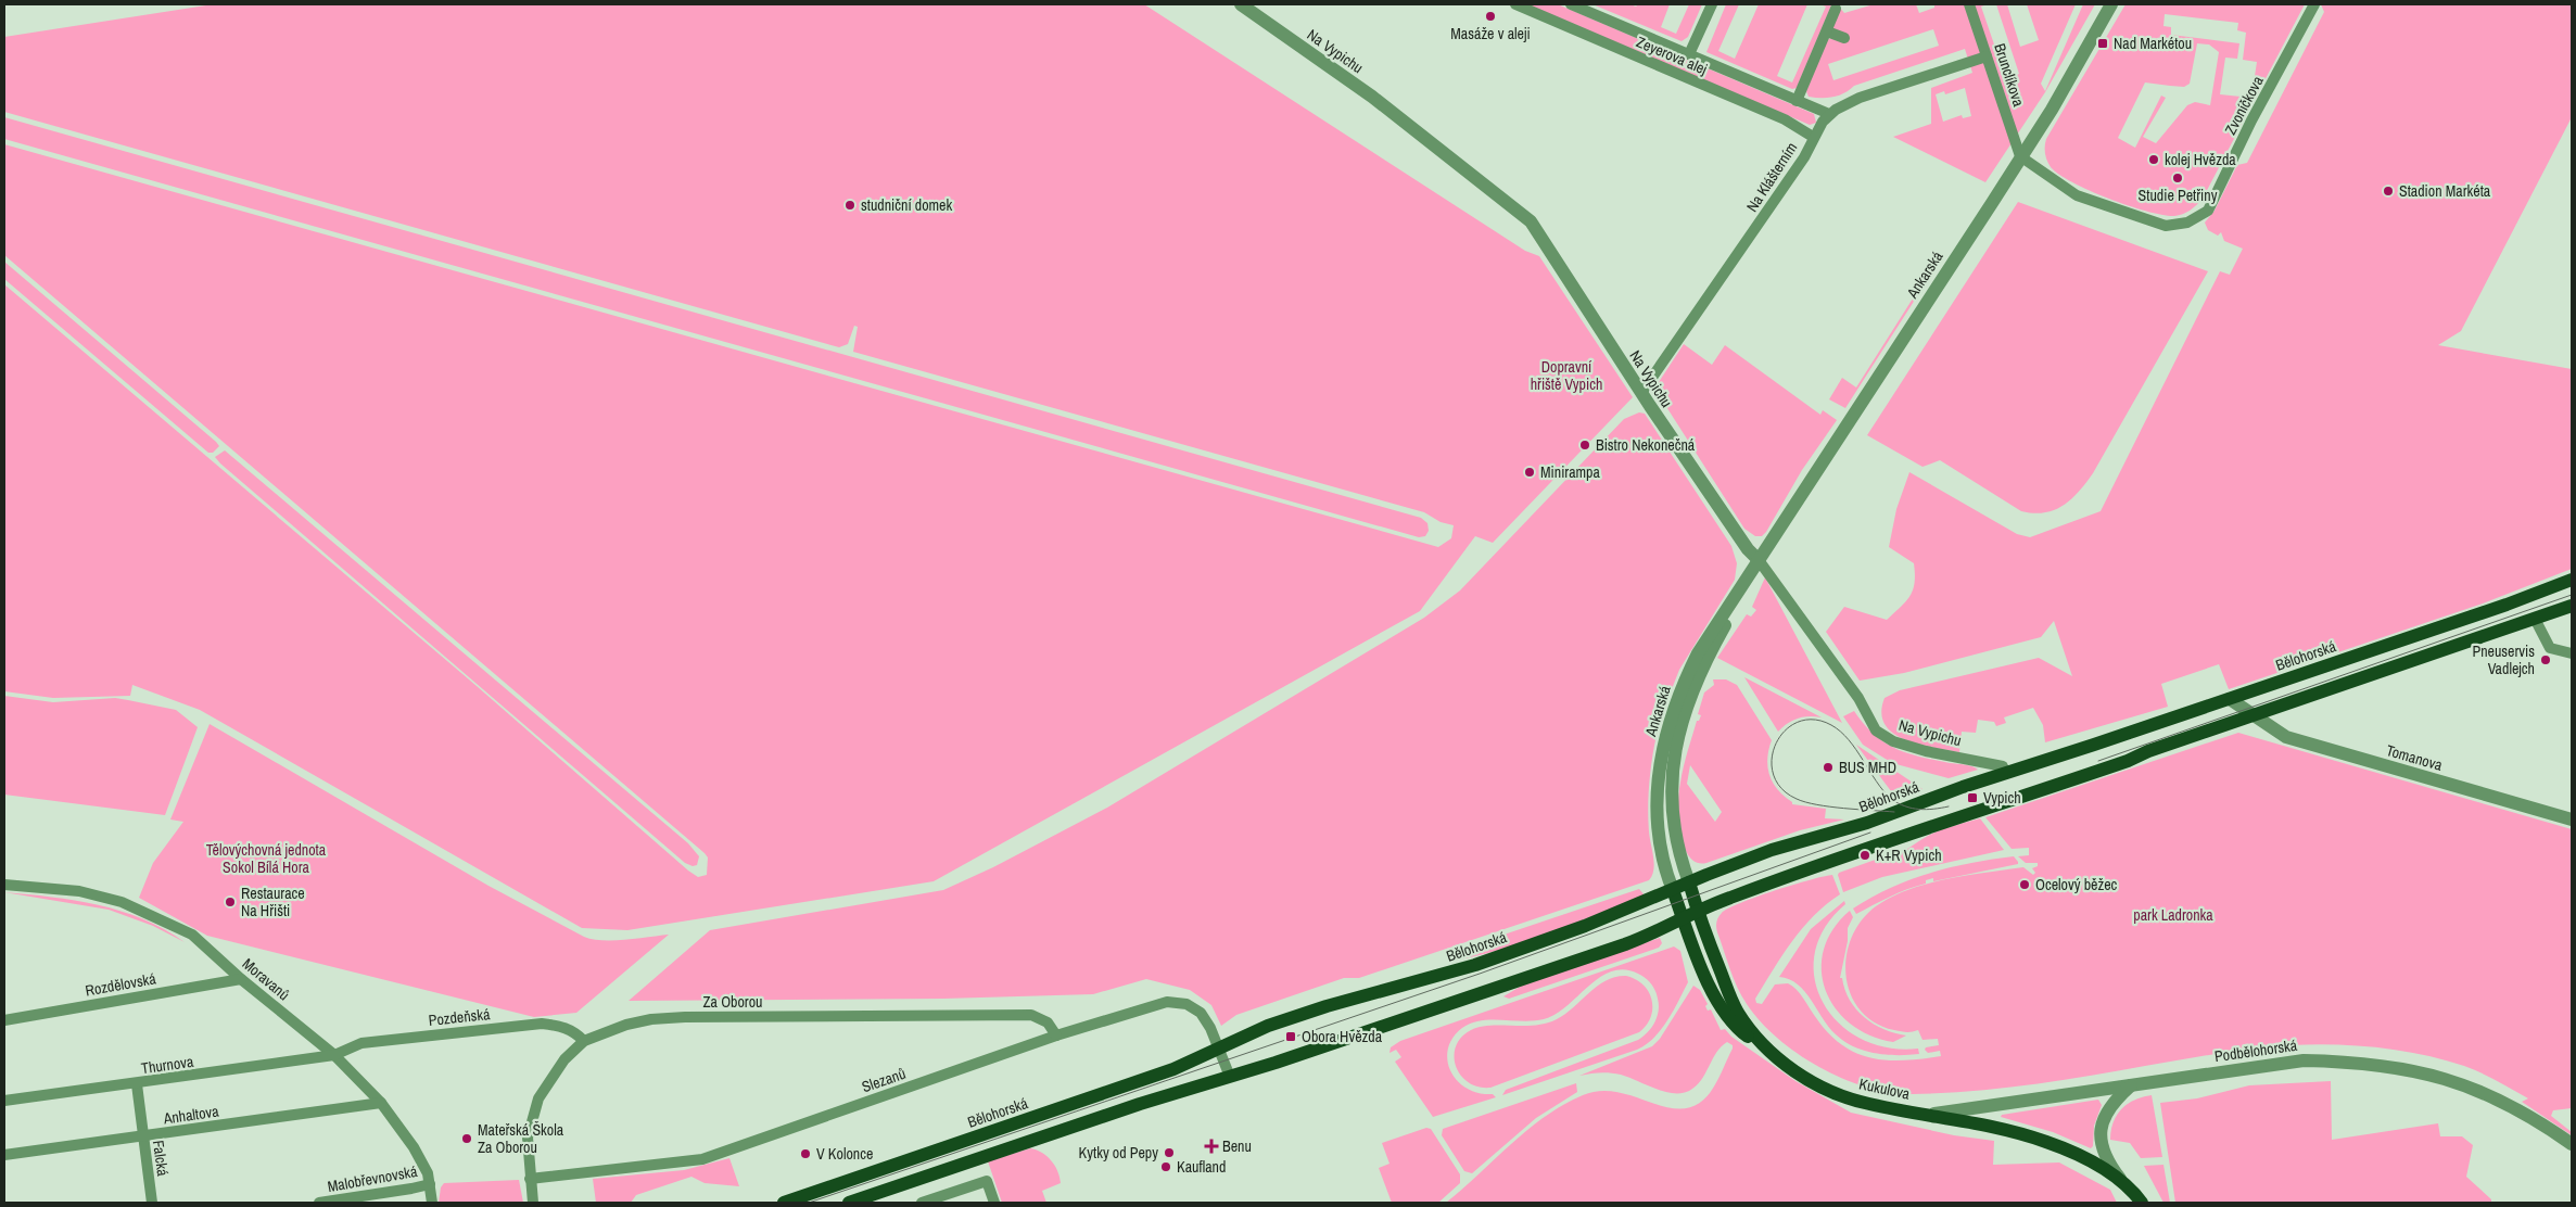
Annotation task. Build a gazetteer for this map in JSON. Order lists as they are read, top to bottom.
{
  "streets": {
    "main road": ["Bělohorská", "Kukulova"],
    "street": [
      "Na Vypichu",
      "Zeyerova alej",
      "Brunclíkova",
      "Zvoníčkova",
      "Na Klášterním",
      "Ankarská",
      "Tomanova",
      "Moravanů",
      "Rozdělovská",
      "Za Oborou",
      "Pozdeňská",
      "Podbělohorská",
      "Thurnova",
      "Slezanů",
      "Anhaltova",
      "Falcká",
      "Malobřevnovská"
    ]
  },
  "crossings": [
    ["Na Vypichu", "Na Klášterním"],
    ["Na Vypichu", "Ankarská"],
    ["Na Vypichu", "Bělohorská"],
    ["Zeyerova alej", "Na Klášterním"],
    ["Brunclíkova", "Zvoníčkova"],
    ["Brunclíkova", "Na Klášterním"],
    ["Brunclíkova", "Ankarská"],
    ["Zvoníčkova", "Ankarská"],
    ["Ankarská", "Bělohorská"],
    ["Ankarská", "Kukulova"],
    ["Bělohorská", "Tomanova"],
    ["Bělohorská", "Slezanů"],
    ["Bělohorská", "Kukulova"],
    ["Moravanů", "Rozdělovská"],
    ["Moravanů", "Pozdeňská"],
    ["Moravanů", "Thurnova"],
    ["Moravanů", "Anhaltova"],
    ["Moravanů", "Malobřevnovská"],
    ["Za Oborou", "Pozdeňská"],
    ["Za Oborou", "Slezanů"],
    ["Pozdeňská", "Thurnova"],
    ["Podbělohorská", "Kukulova"],
    ["Thurnova", "Falcká"],
    ["Anhaltova", "Falcká"]
  ],
  "parks": ["Dopravní hřiště Vypich", "Tělovýchovná jednota Sokol Bílá Hora", "park Ladronka"],
  "places": {
    "other": [
      "Masáže v aleji",
      "kolej Hvězda",
      "Studie Petřiny",
      "Stadion Markéta",
      "studniční domek",
      "Bistro Nekonečná",
      "Minirampa",
      "Pneuservis Vadlejch",
      "BUS MHD",
      "K+R Vypich",
      "Ocelový běžec",
      "Restaurace Na Hřišti",
      "Mateřská Škola Za Oborou",
      "Kytky od Pepy",
      "V Kolonce",
      "Kaufland"
    ],
    "transit": ["Nad Markétou", "Vypich", "Obora Hvězda"],
    "health": ["Benu"]
  }
}
